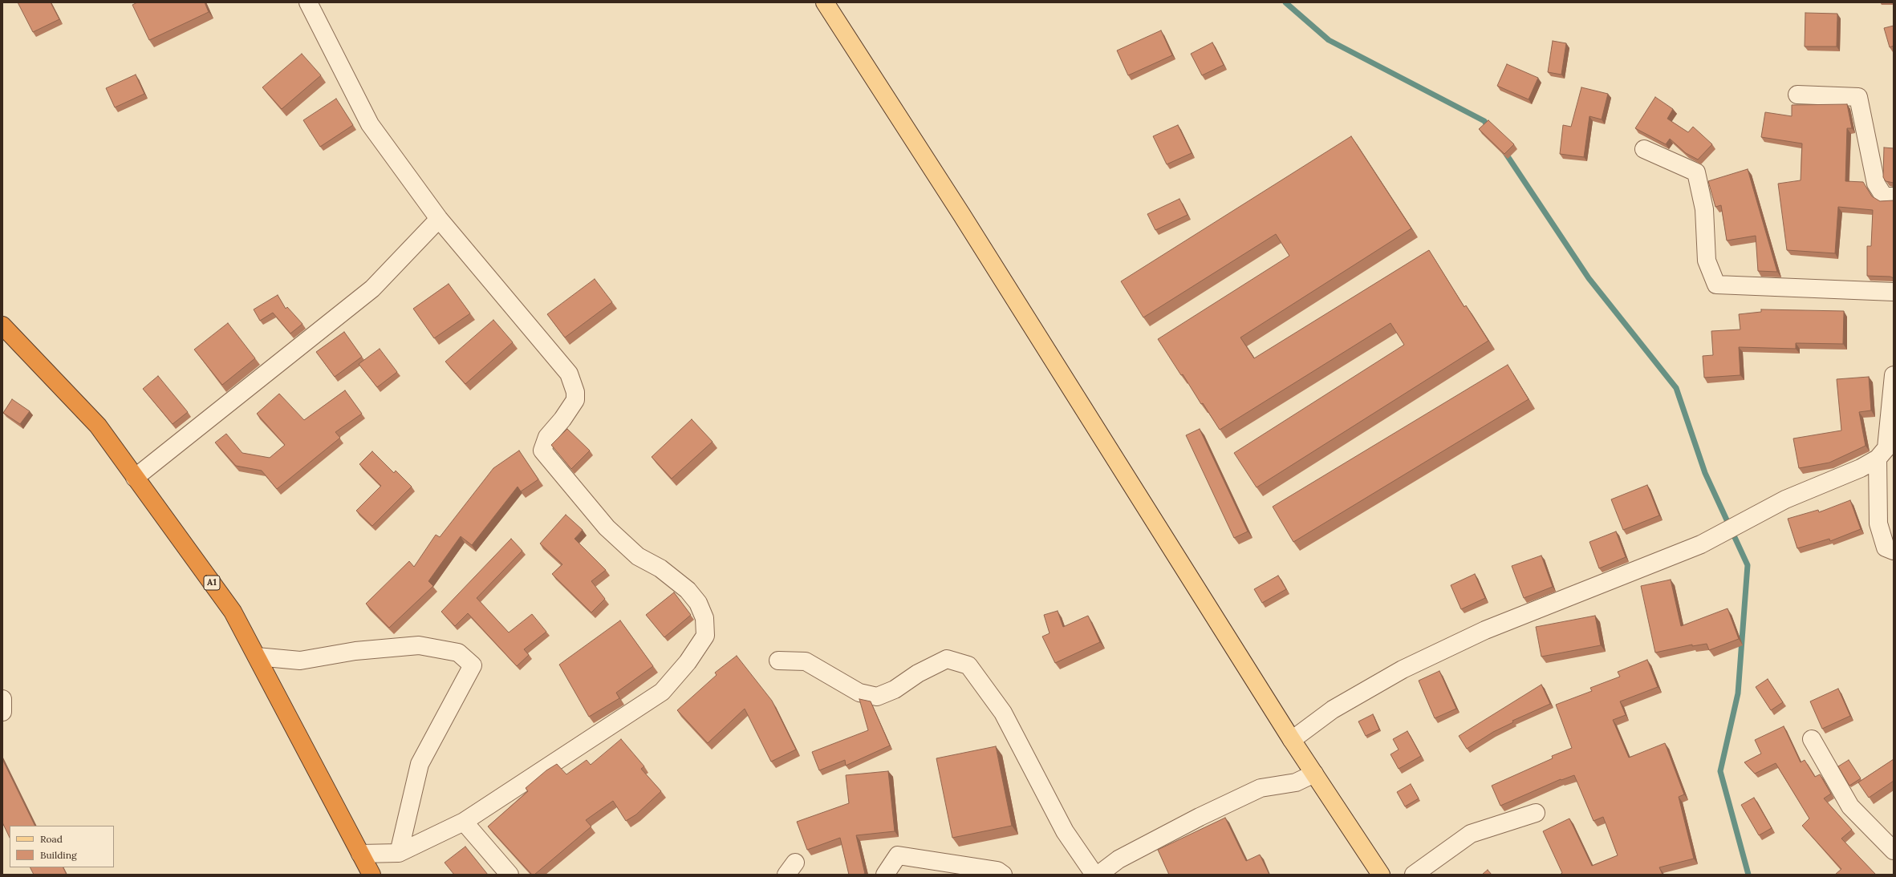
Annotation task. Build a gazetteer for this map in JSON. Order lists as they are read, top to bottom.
{
  "streets": {
    "highway": ["A1"]
  },
  "legend": ["Road", "Building"]
}
